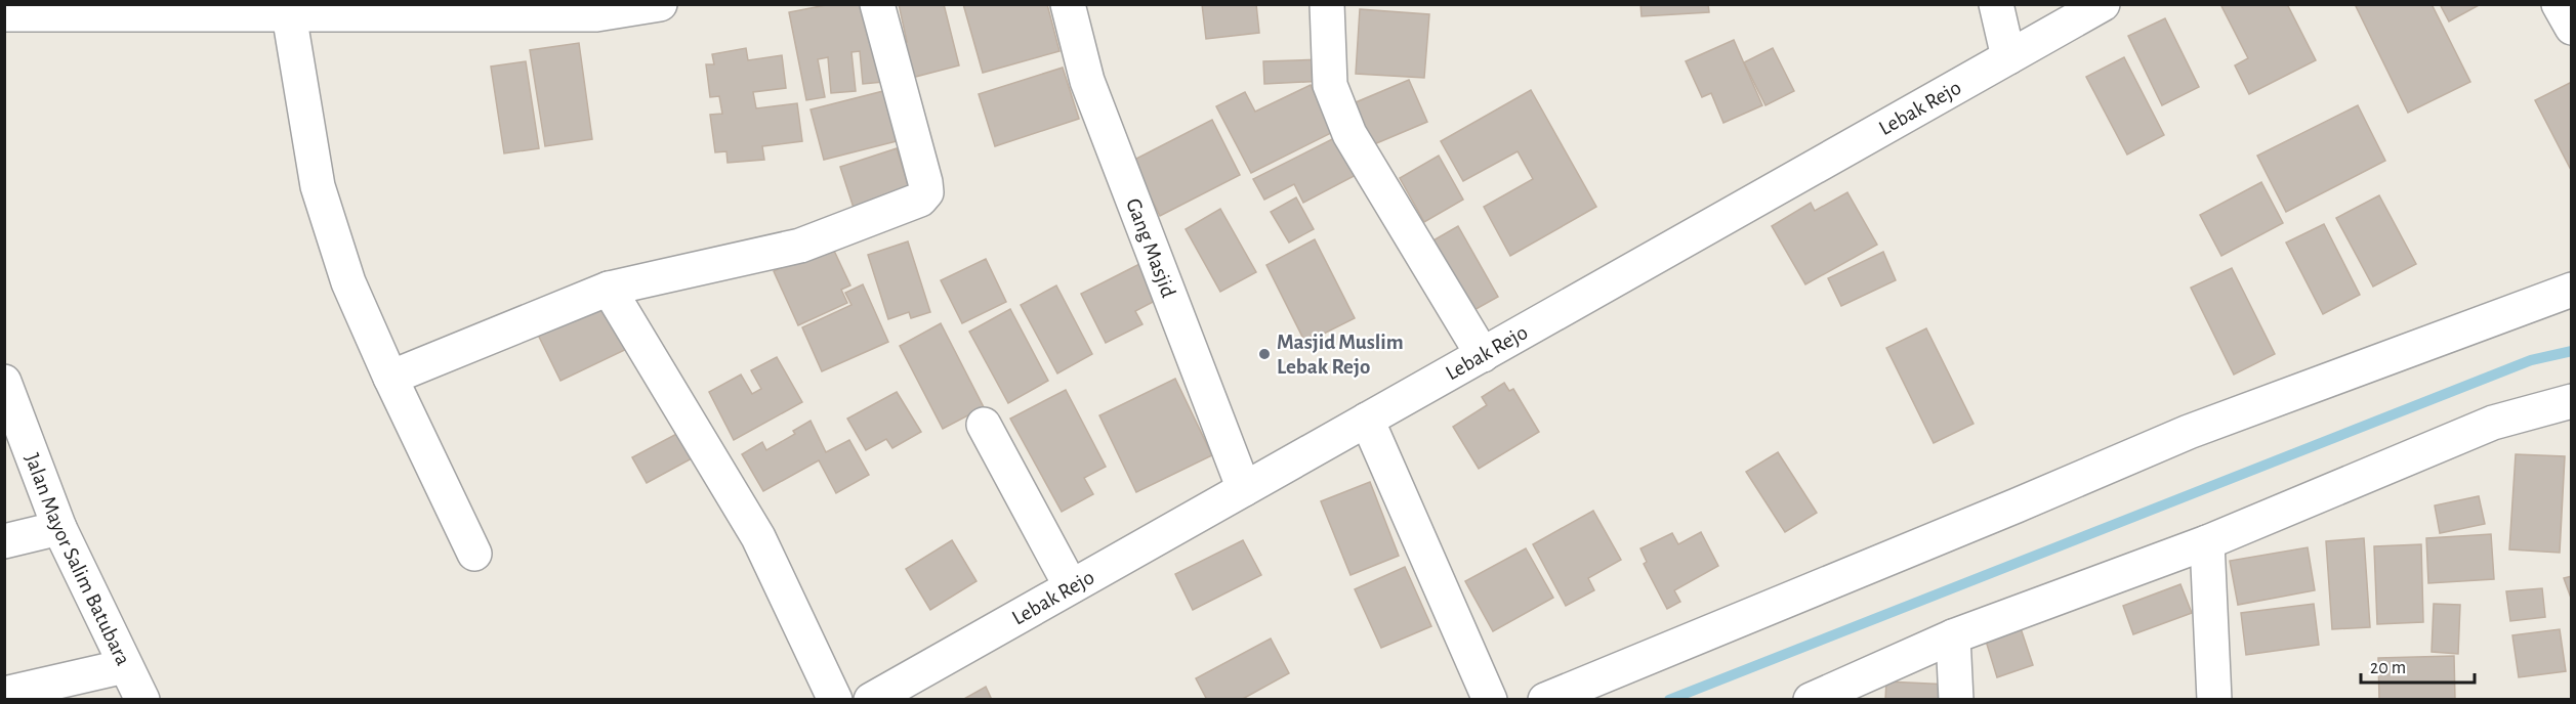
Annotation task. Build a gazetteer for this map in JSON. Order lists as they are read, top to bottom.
{
  "streets": {
    "street": ["Lebak Rejo", "Gang Masjid", "Jalan Mayor Salim Batubara"]
  },
  "crossings": [
    ["Lebak Rejo", "Gang Masjid"]
  ],
  "places": ["Masjid Muslim Lebak Rejo"],
  "scale_bar": "20 m"
}
